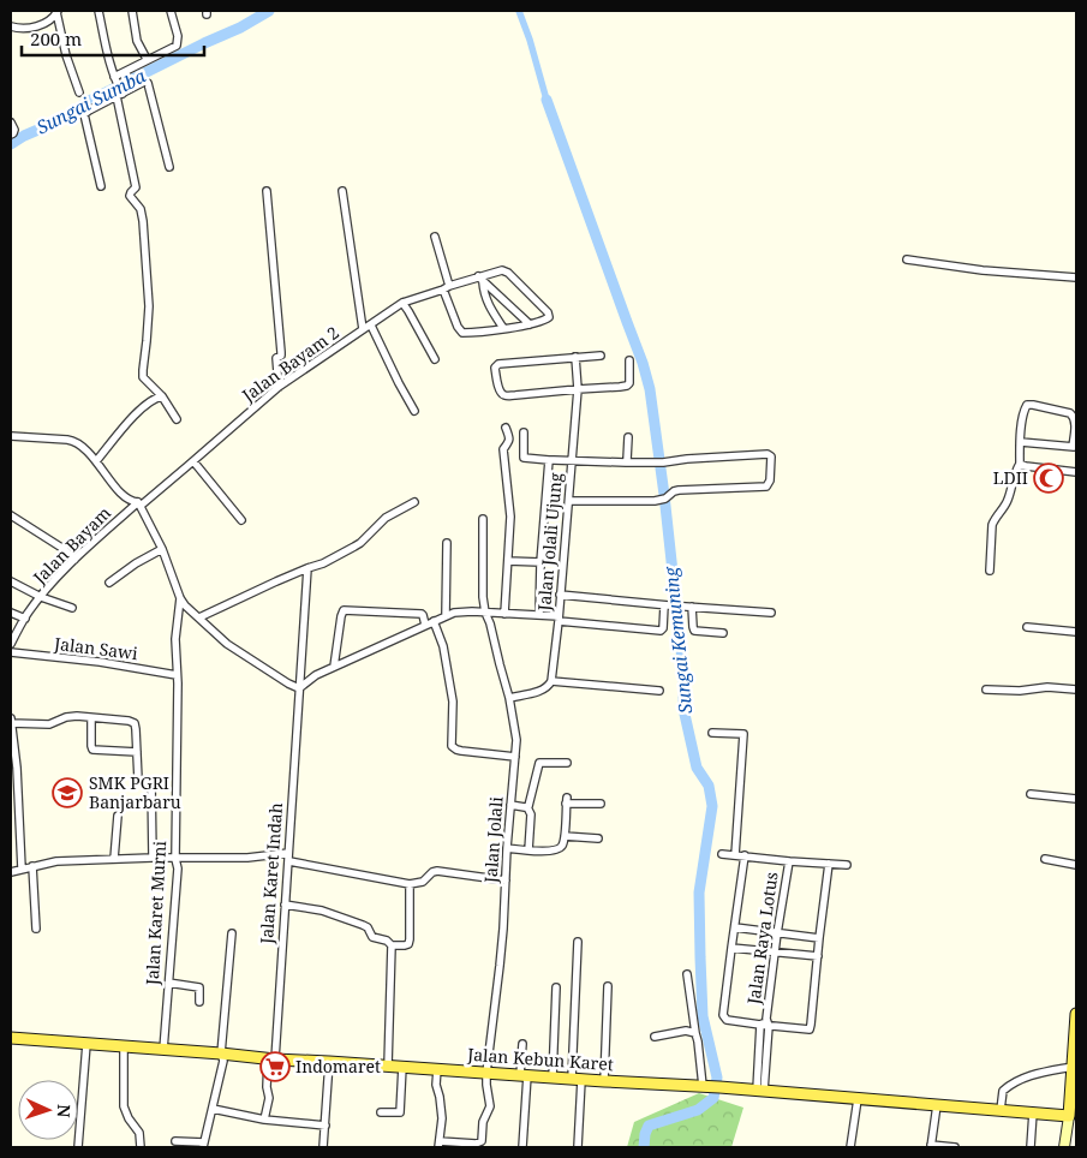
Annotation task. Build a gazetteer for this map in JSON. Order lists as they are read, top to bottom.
{
  "streets": {
    "main road": ["Jalan Kebun Karet"],
    "street": [
      "Jalan Bayam 2",
      "Jalan Jolali Ujung",
      "Jalan Bayam",
      "Jalan Sawi",
      "Jalan Jolali",
      "Jalan Karet Indah",
      "Jalan Karet Murni",
      "Jalan Raya Lotus"
    ]
  },
  "crossings": [
    ["Jalan Bayam 2", "Jalan Bayam"],
    ["Jalan Sawi", "Jalan Karet Murni"],
    ["Jalan Jolali", "Jalan Kebun Karet"],
    ["Jalan Karet Indah", "Jalan Kebun Karet"],
    ["Jalan Karet Murni", "Jalan Kebun Karet"],
    ["Jalan Raya Lotus", "Jalan Kebun Karet"]
  ],
  "water": ["Sungai Sumba", "Sungai Kemuning"],
  "places": {
    "mosque": ["LDII"],
    "school or university": ["SMK PGRI Banjarbaru"],
    "supermarket": ["Indomaret"]
  },
  "scale_bar": "200 m",
  "north": "right"
}
